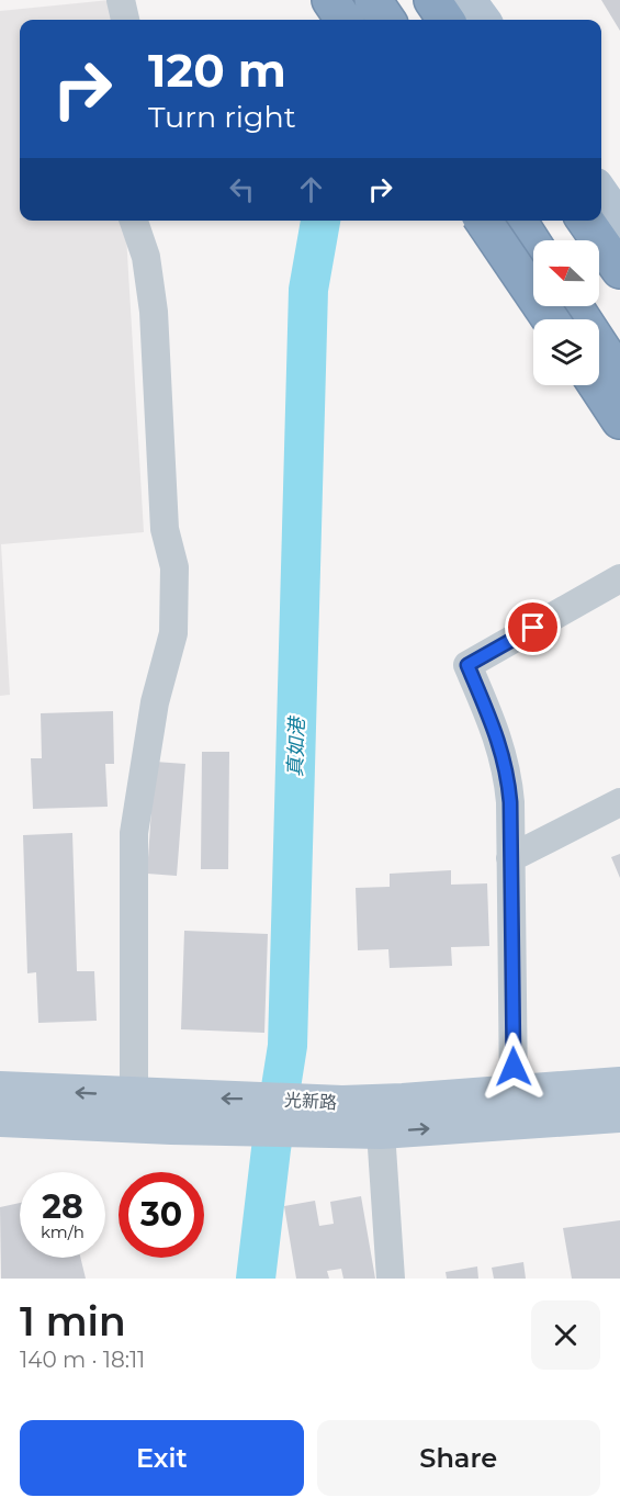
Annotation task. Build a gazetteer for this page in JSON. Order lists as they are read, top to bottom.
{
  "streets": {
    "main road": ["光新路"]
  },
  "water": ["真如港"],
  "north": "left",
  "page": {
    "turn": ["120 m", "Turn right"],
    "speed": "28 km/h",
    "limit": "30",
    "heading": ["1 min", "140 m · 18:11"],
    "buttons": ["Exit", "Share"]
  }
}
